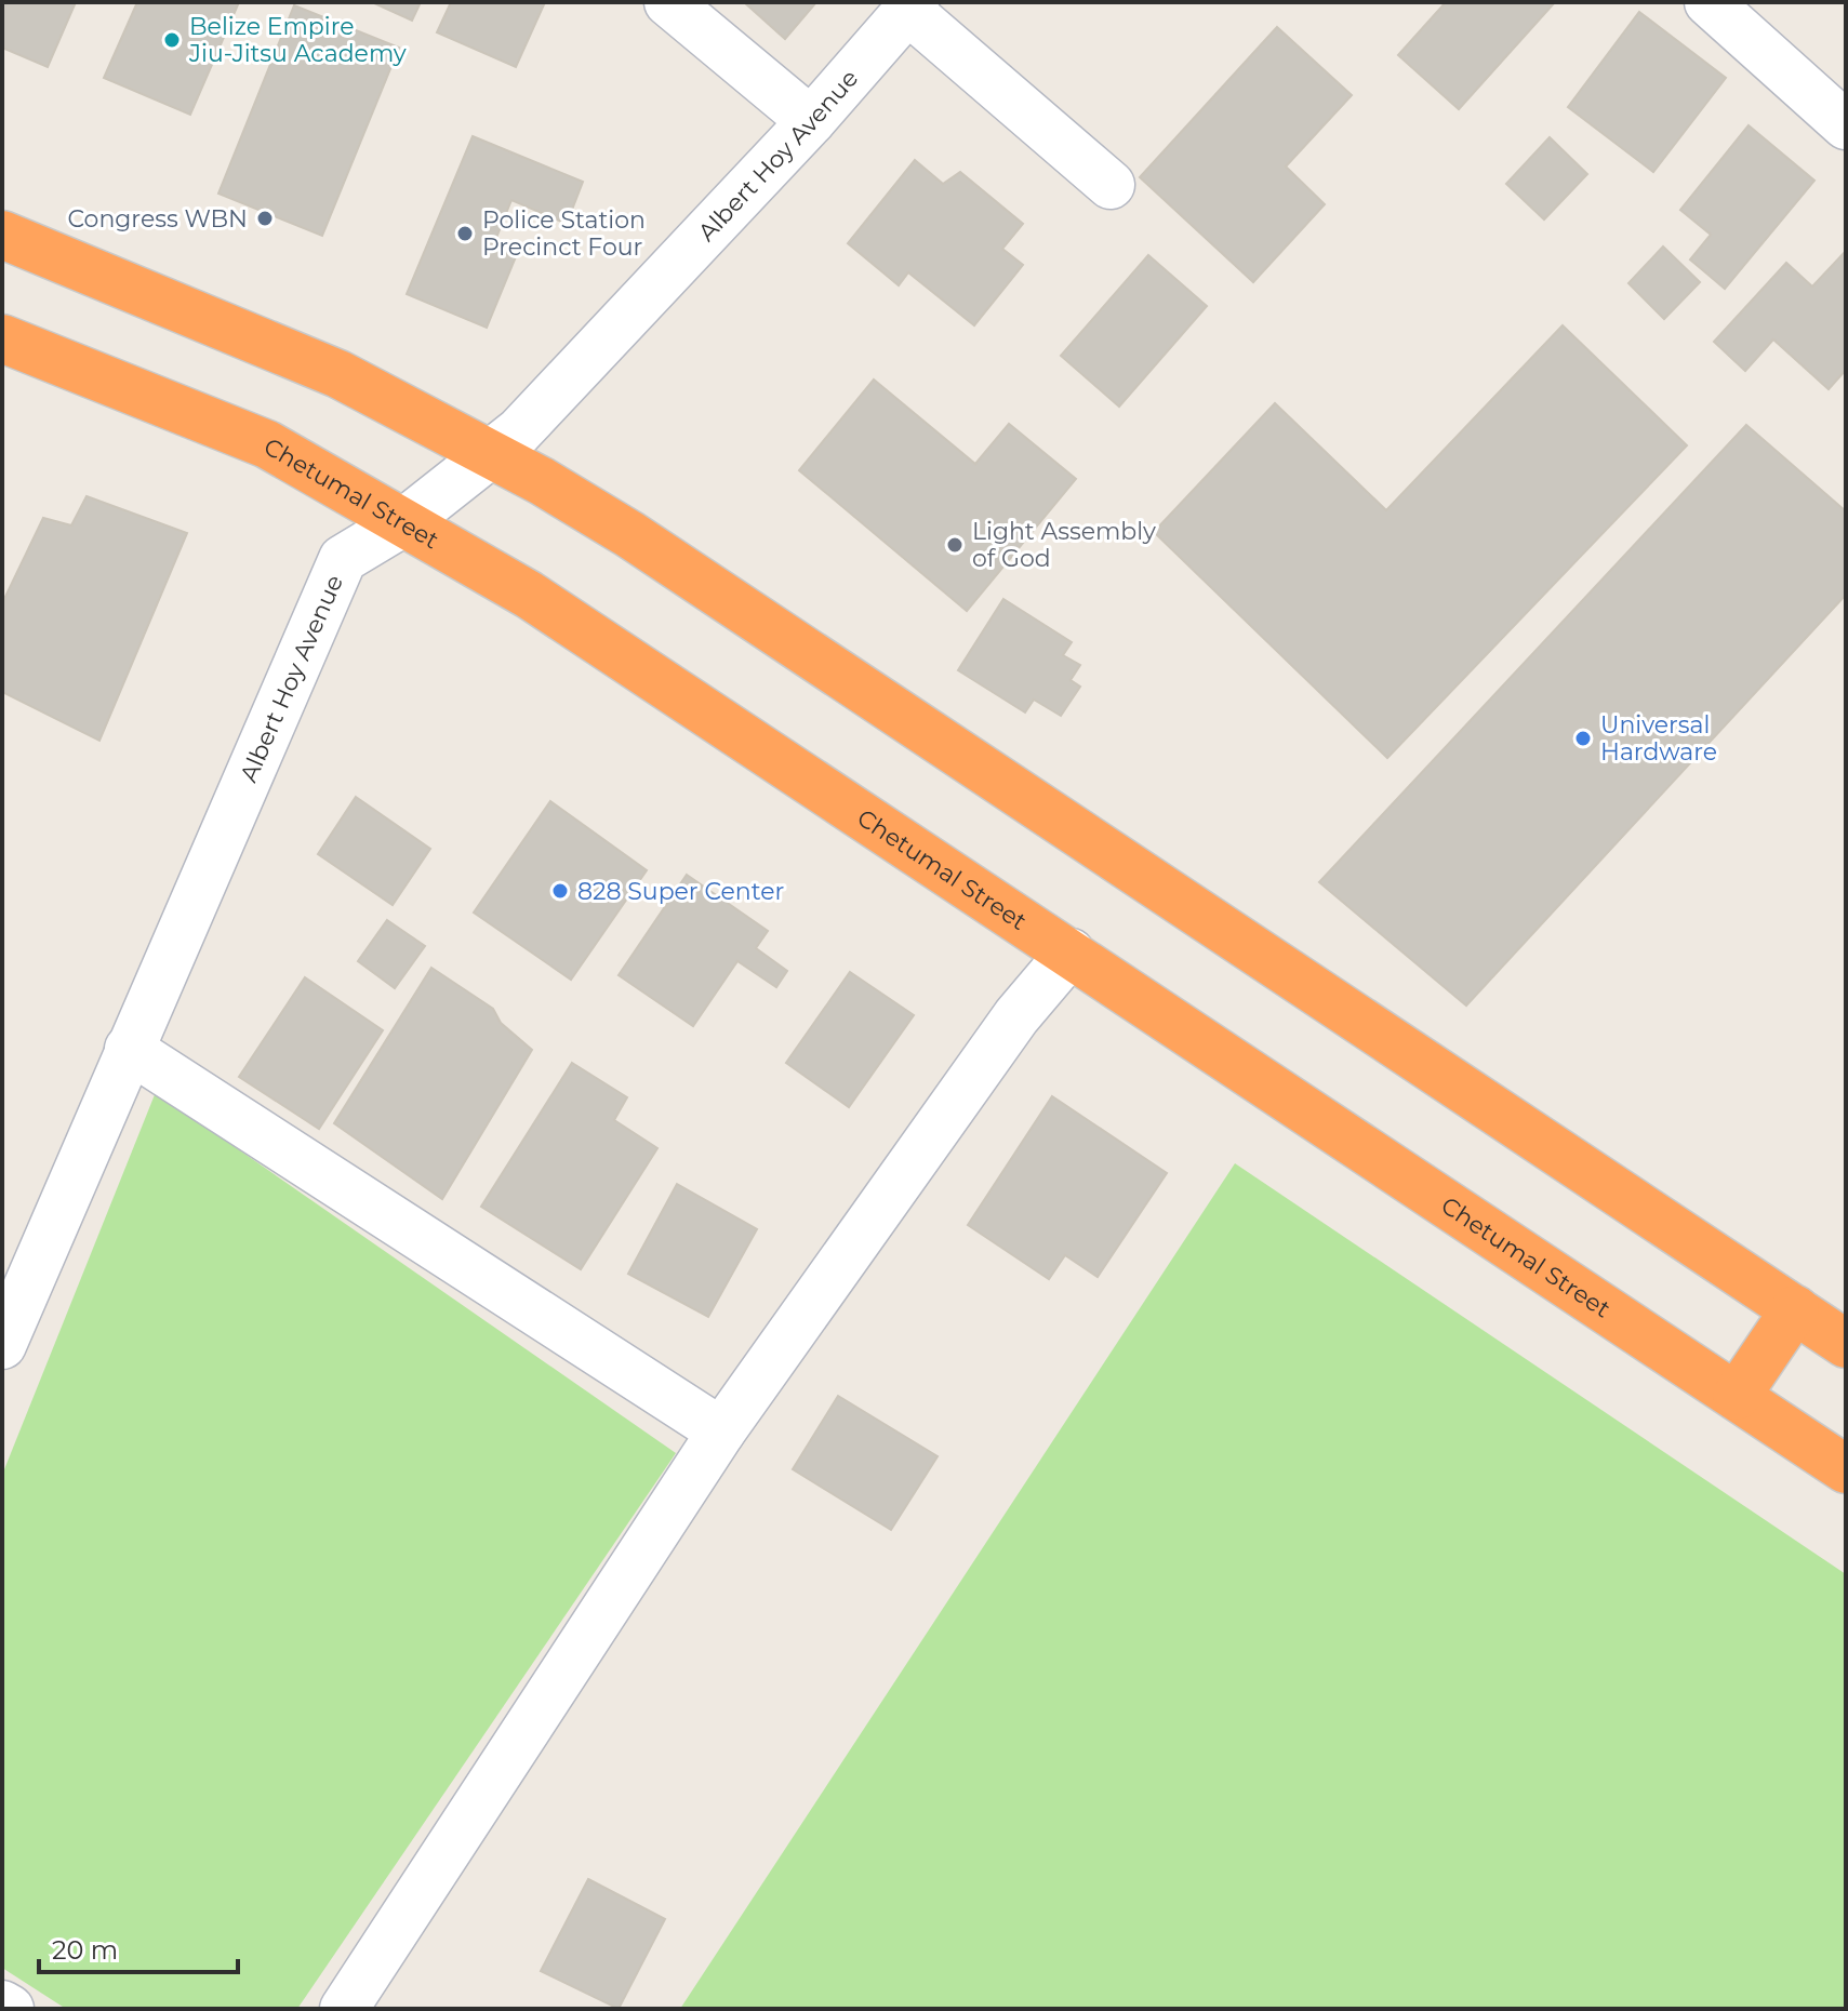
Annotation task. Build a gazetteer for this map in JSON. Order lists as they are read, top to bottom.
{
  "streets": {
    "highway": ["Chetumal Street"],
    "street": ["Albert Hoy Avenue"]
  },
  "crossings": [
    ["Albert Hoy Avenue", "Chetumal Street"]
  ],
  "places": [
    "Belize Empire Jiu-Jitsu Academy",
    "Congress WBN",
    "Police Station Precinct Four",
    "Light Assembly of God",
    "Universal Hardware",
    "828 Super Center"
  ],
  "scale_bar": "20 m"
}
